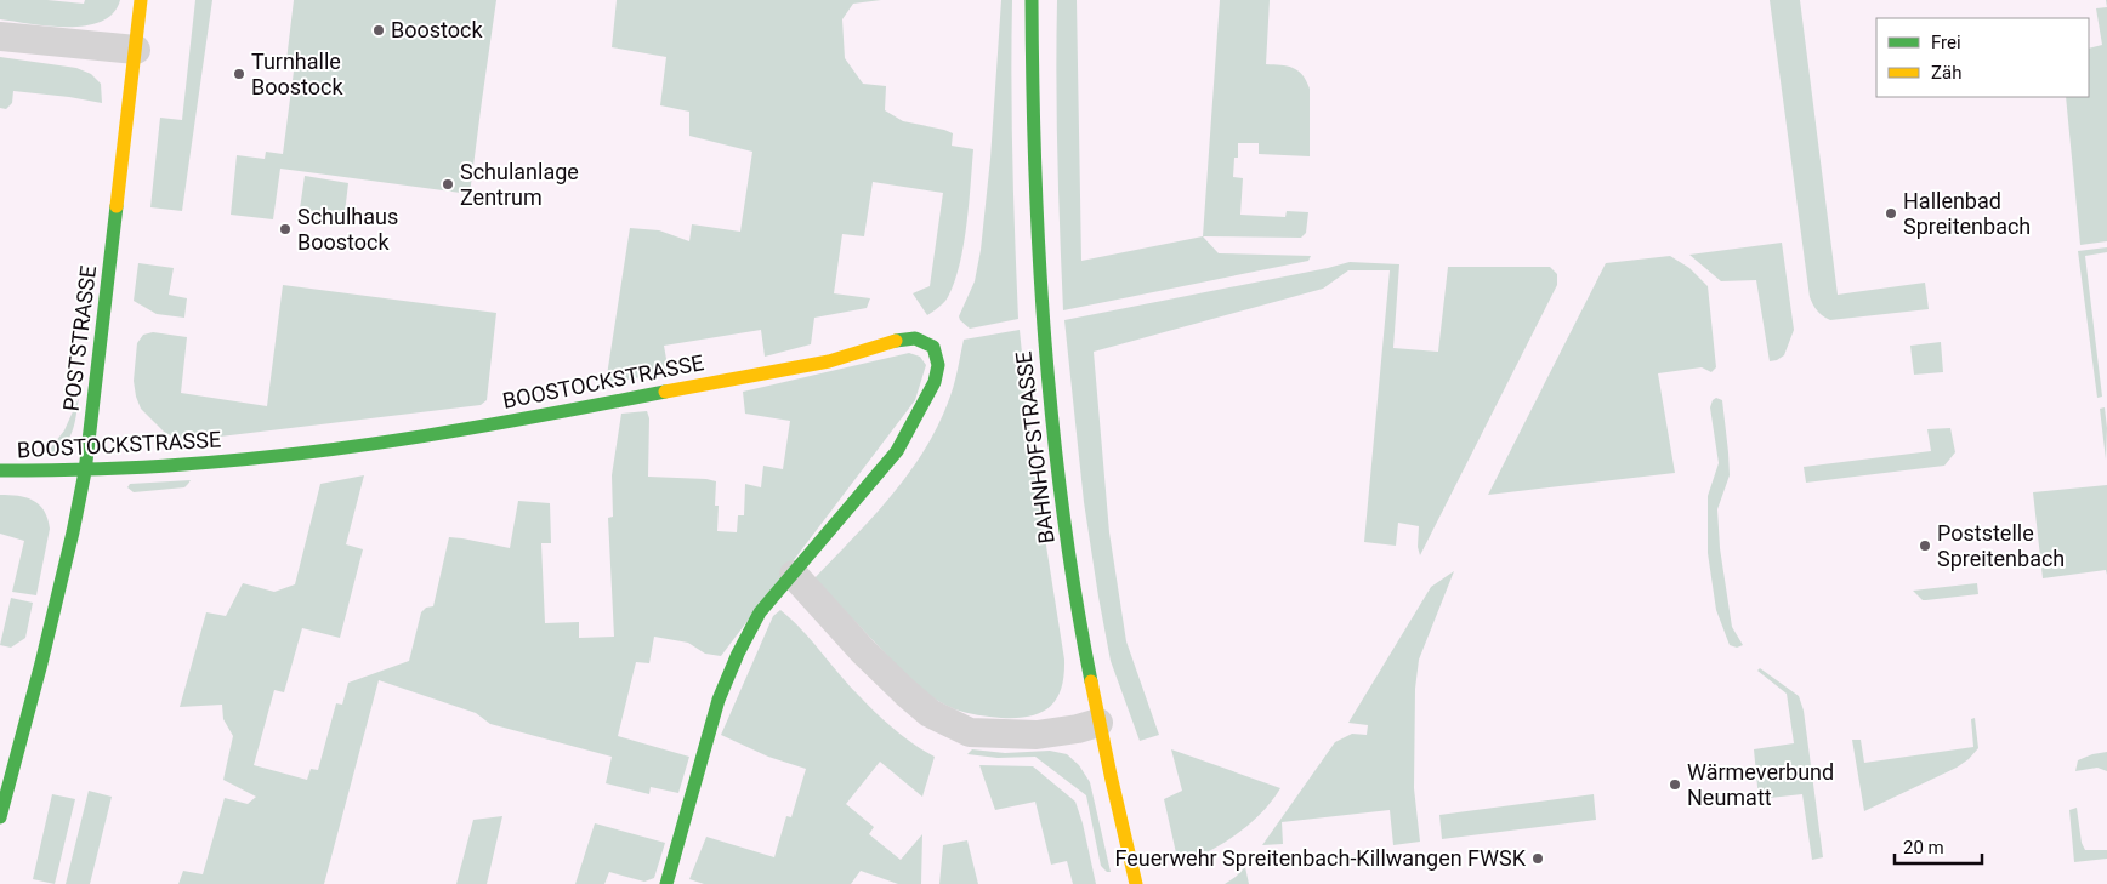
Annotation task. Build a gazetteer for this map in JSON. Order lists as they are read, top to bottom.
{
  "streets": {
    "street": ["POSTSTRASSE", "BOOSTOCKSTRASSE", "BAHNHOFSTRASSE"]
  },
  "crossings": [
    ["POSTSTRASSE", "BOOSTOCKSTRASSE"]
  ],
  "places": [
    "Boostock",
    "Turnhalle Boostock",
    "Schulanlage Zentrum",
    "Hallenbad Spreitenbach",
    "Schulhaus Boostock",
    "Poststelle Spreitenbach",
    "Wärmeverbund Neumatt",
    "Feuerwehr Spreitenbach-Killwangen FWSK"
  ],
  "legend": ["Frei", "Zäh"],
  "scale_bar": "20 m"
}
